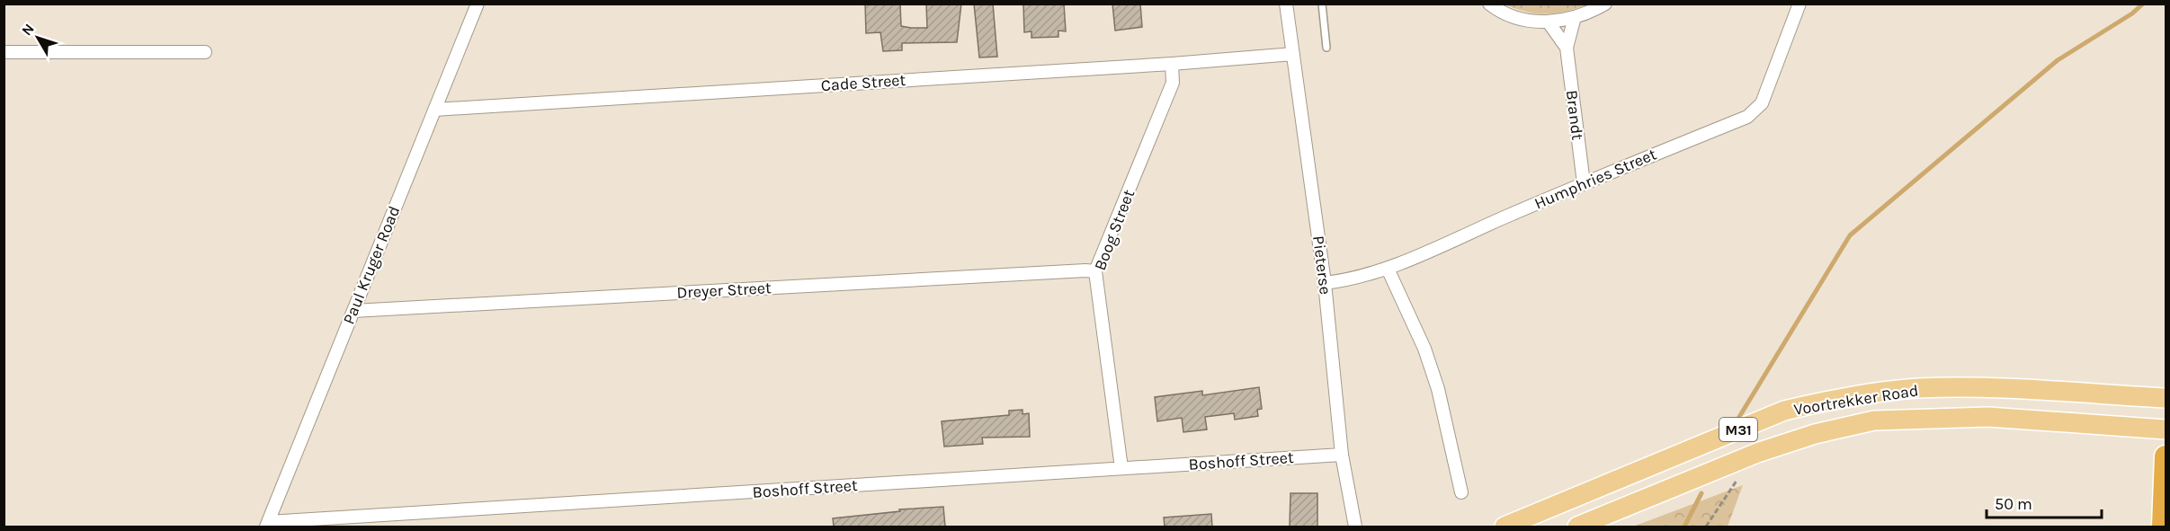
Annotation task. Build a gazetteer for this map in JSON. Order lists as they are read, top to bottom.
{
  "streets": {
    "main road": ["Voortrekker Road", "M31"],
    "street": [
      "Cade Street",
      "Brandt",
      "Humphries Street",
      "Boog Street",
      "Paul Kruger Road",
      "Pieterse",
      "Dreyer Street",
      "Boshoff Street"
    ]
  },
  "crossings": [
    ["Cade Street", "Boog Street"],
    ["Cade Street", "Paul Kruger Road"],
    ["Cade Street", "Pieterse"],
    ["Brandt", "Humphries Street"],
    ["Humphries Street", "Pieterse"],
    ["Boog Street", "Dreyer Street"],
    ["Boog Street", "Boshoff Street"],
    ["Paul Kruger Road", "Dreyer Street"],
    ["Paul Kruger Road", "Boshoff Street"],
    ["Pieterse", "Boshoff Street"]
  ],
  "scale_bar": "50 m",
  "north": "top left"
}
